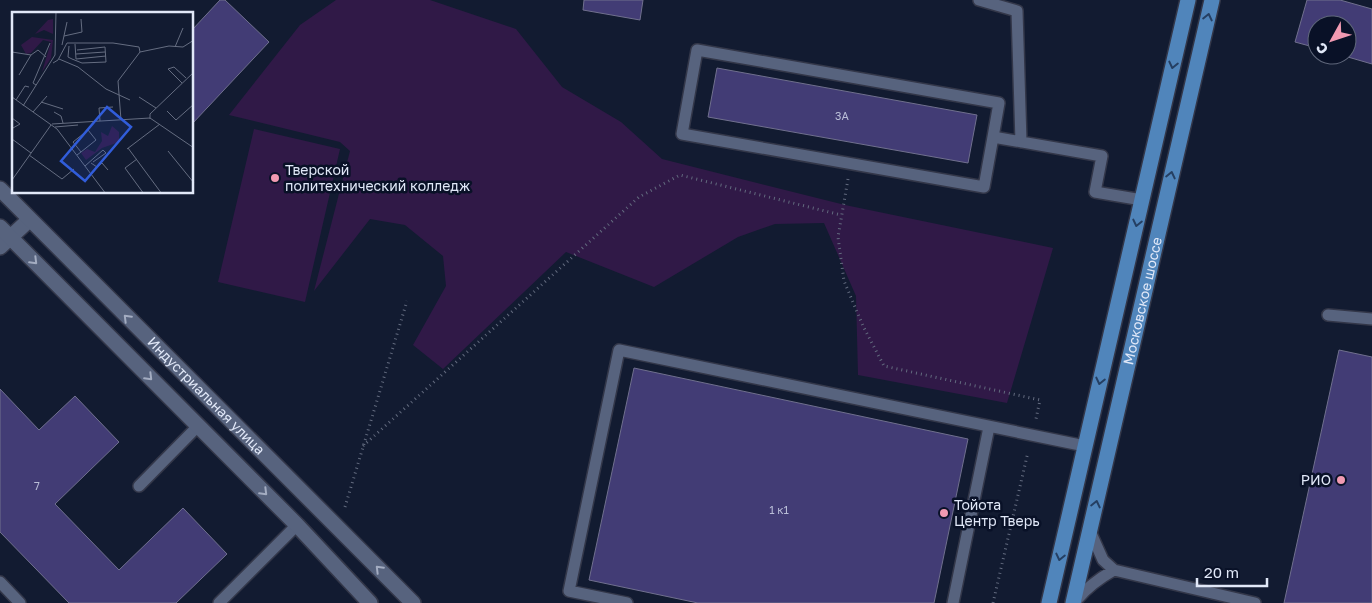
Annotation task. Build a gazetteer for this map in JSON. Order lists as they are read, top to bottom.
{
  "streets": {
    "main road": ["Московское шоссе"],
    "street": ["Индустриальная улица"]
  },
  "places": ["Тверской политехнический колледж", "РИО", "Тойота Центр Тверь"],
  "house_numbers": ["3А", "7", "1 к1"],
  "scale_bar": "20 m",
  "north": "bottom left"
}
